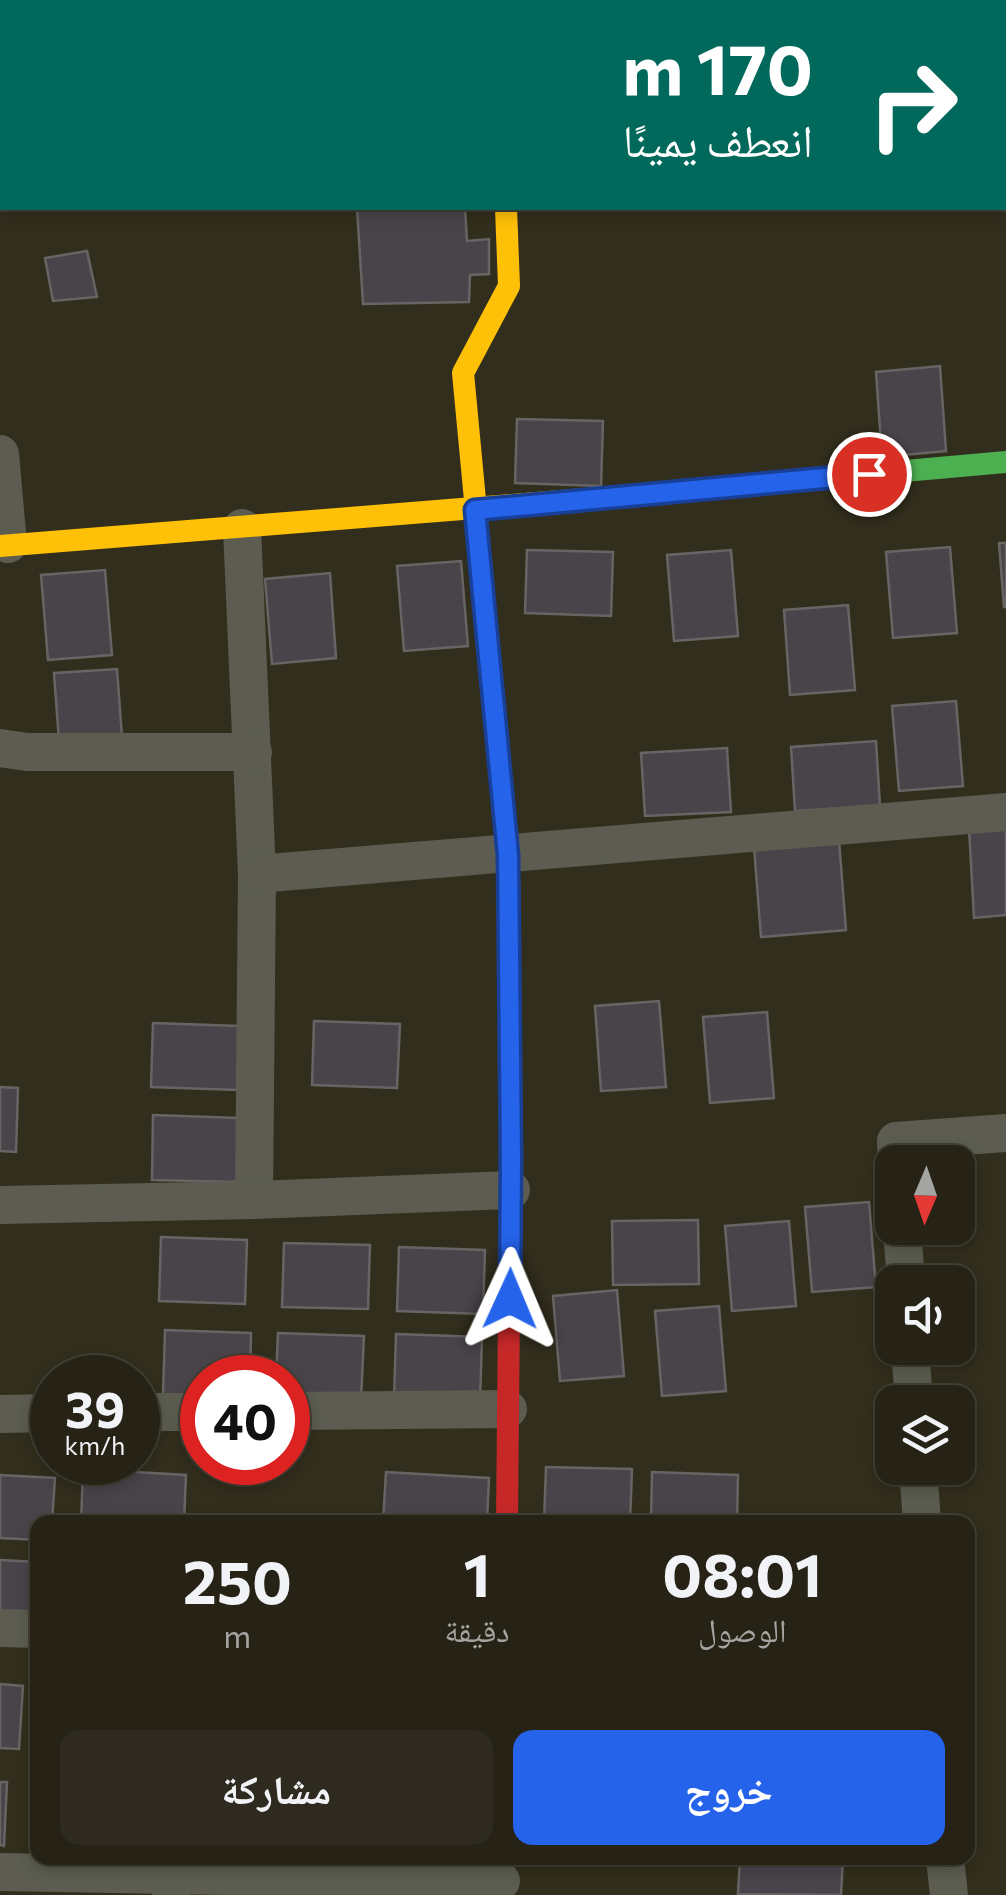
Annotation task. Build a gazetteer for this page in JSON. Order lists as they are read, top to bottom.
{
  "north": "bottom",
  "page": {
    "turn": ["170 m", "انعطف يمينًا"],
    "speed": "39 km/h",
    "limit": "40",
    "eta": [
      "08:01",
      "الوصول",
      "1",
      "دقيقة",
      "250",
      "m"
    ],
    "buttons": ["خروج", "مشاركة"]
  }
}
